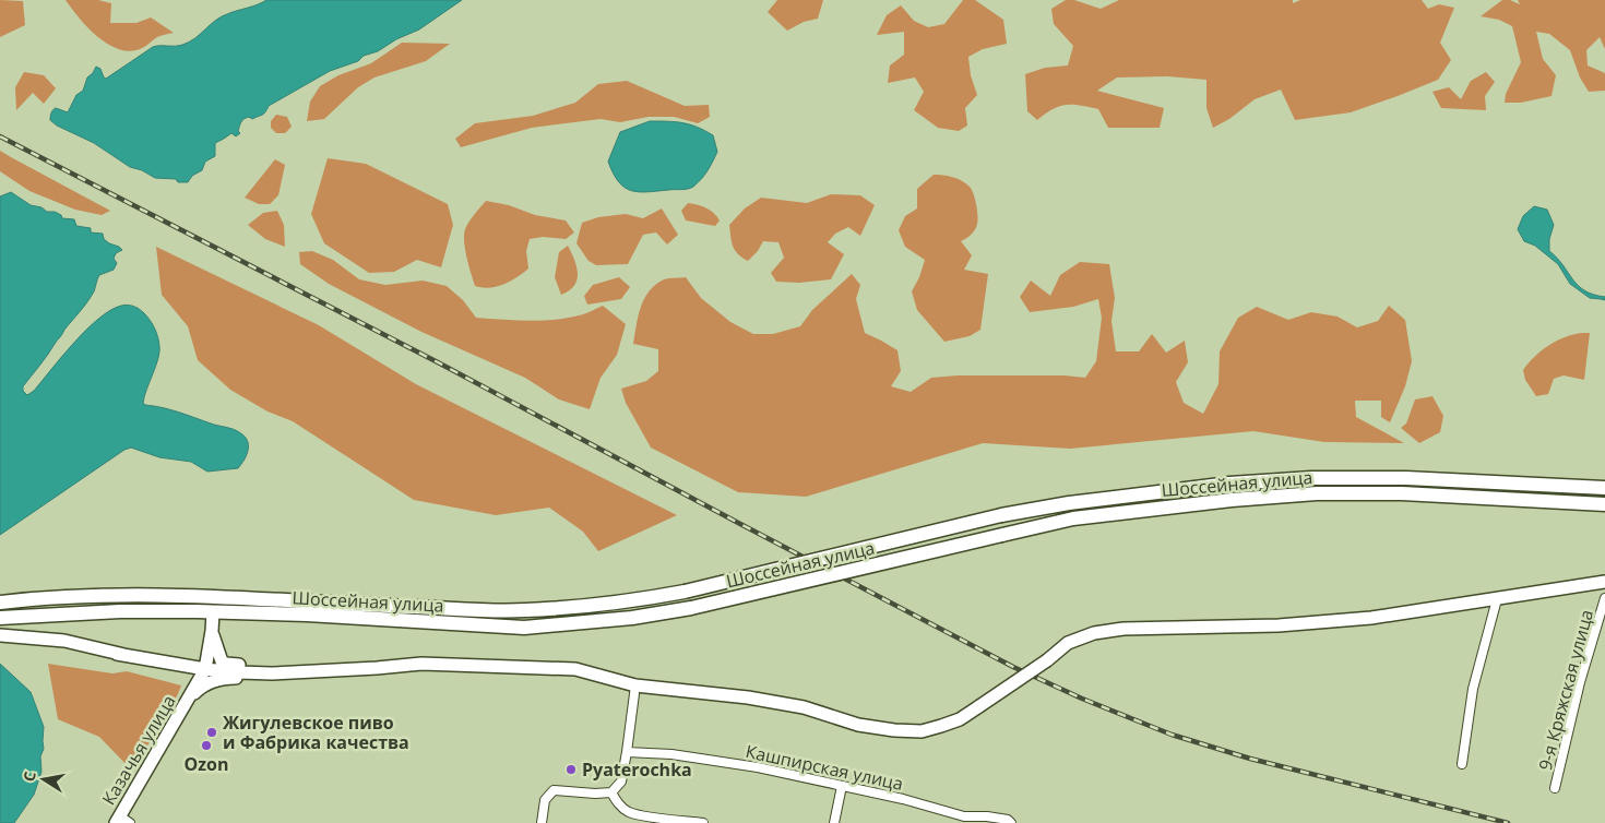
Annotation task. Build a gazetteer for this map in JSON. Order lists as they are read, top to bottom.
{
  "streets": {
    "main road": ["Шоссейная улица", "Казачья улица"],
    "street": ["9-я Кряжская улица", "Кашпирская улица"]
  },
  "crossings": [
    ["Шоссейная улица", "Казачья улица"]
  ],
  "places": ["Жигулевское пиво и Фабрика качества", "Ozon", "Pyaterochka"],
  "north": "left"
}
